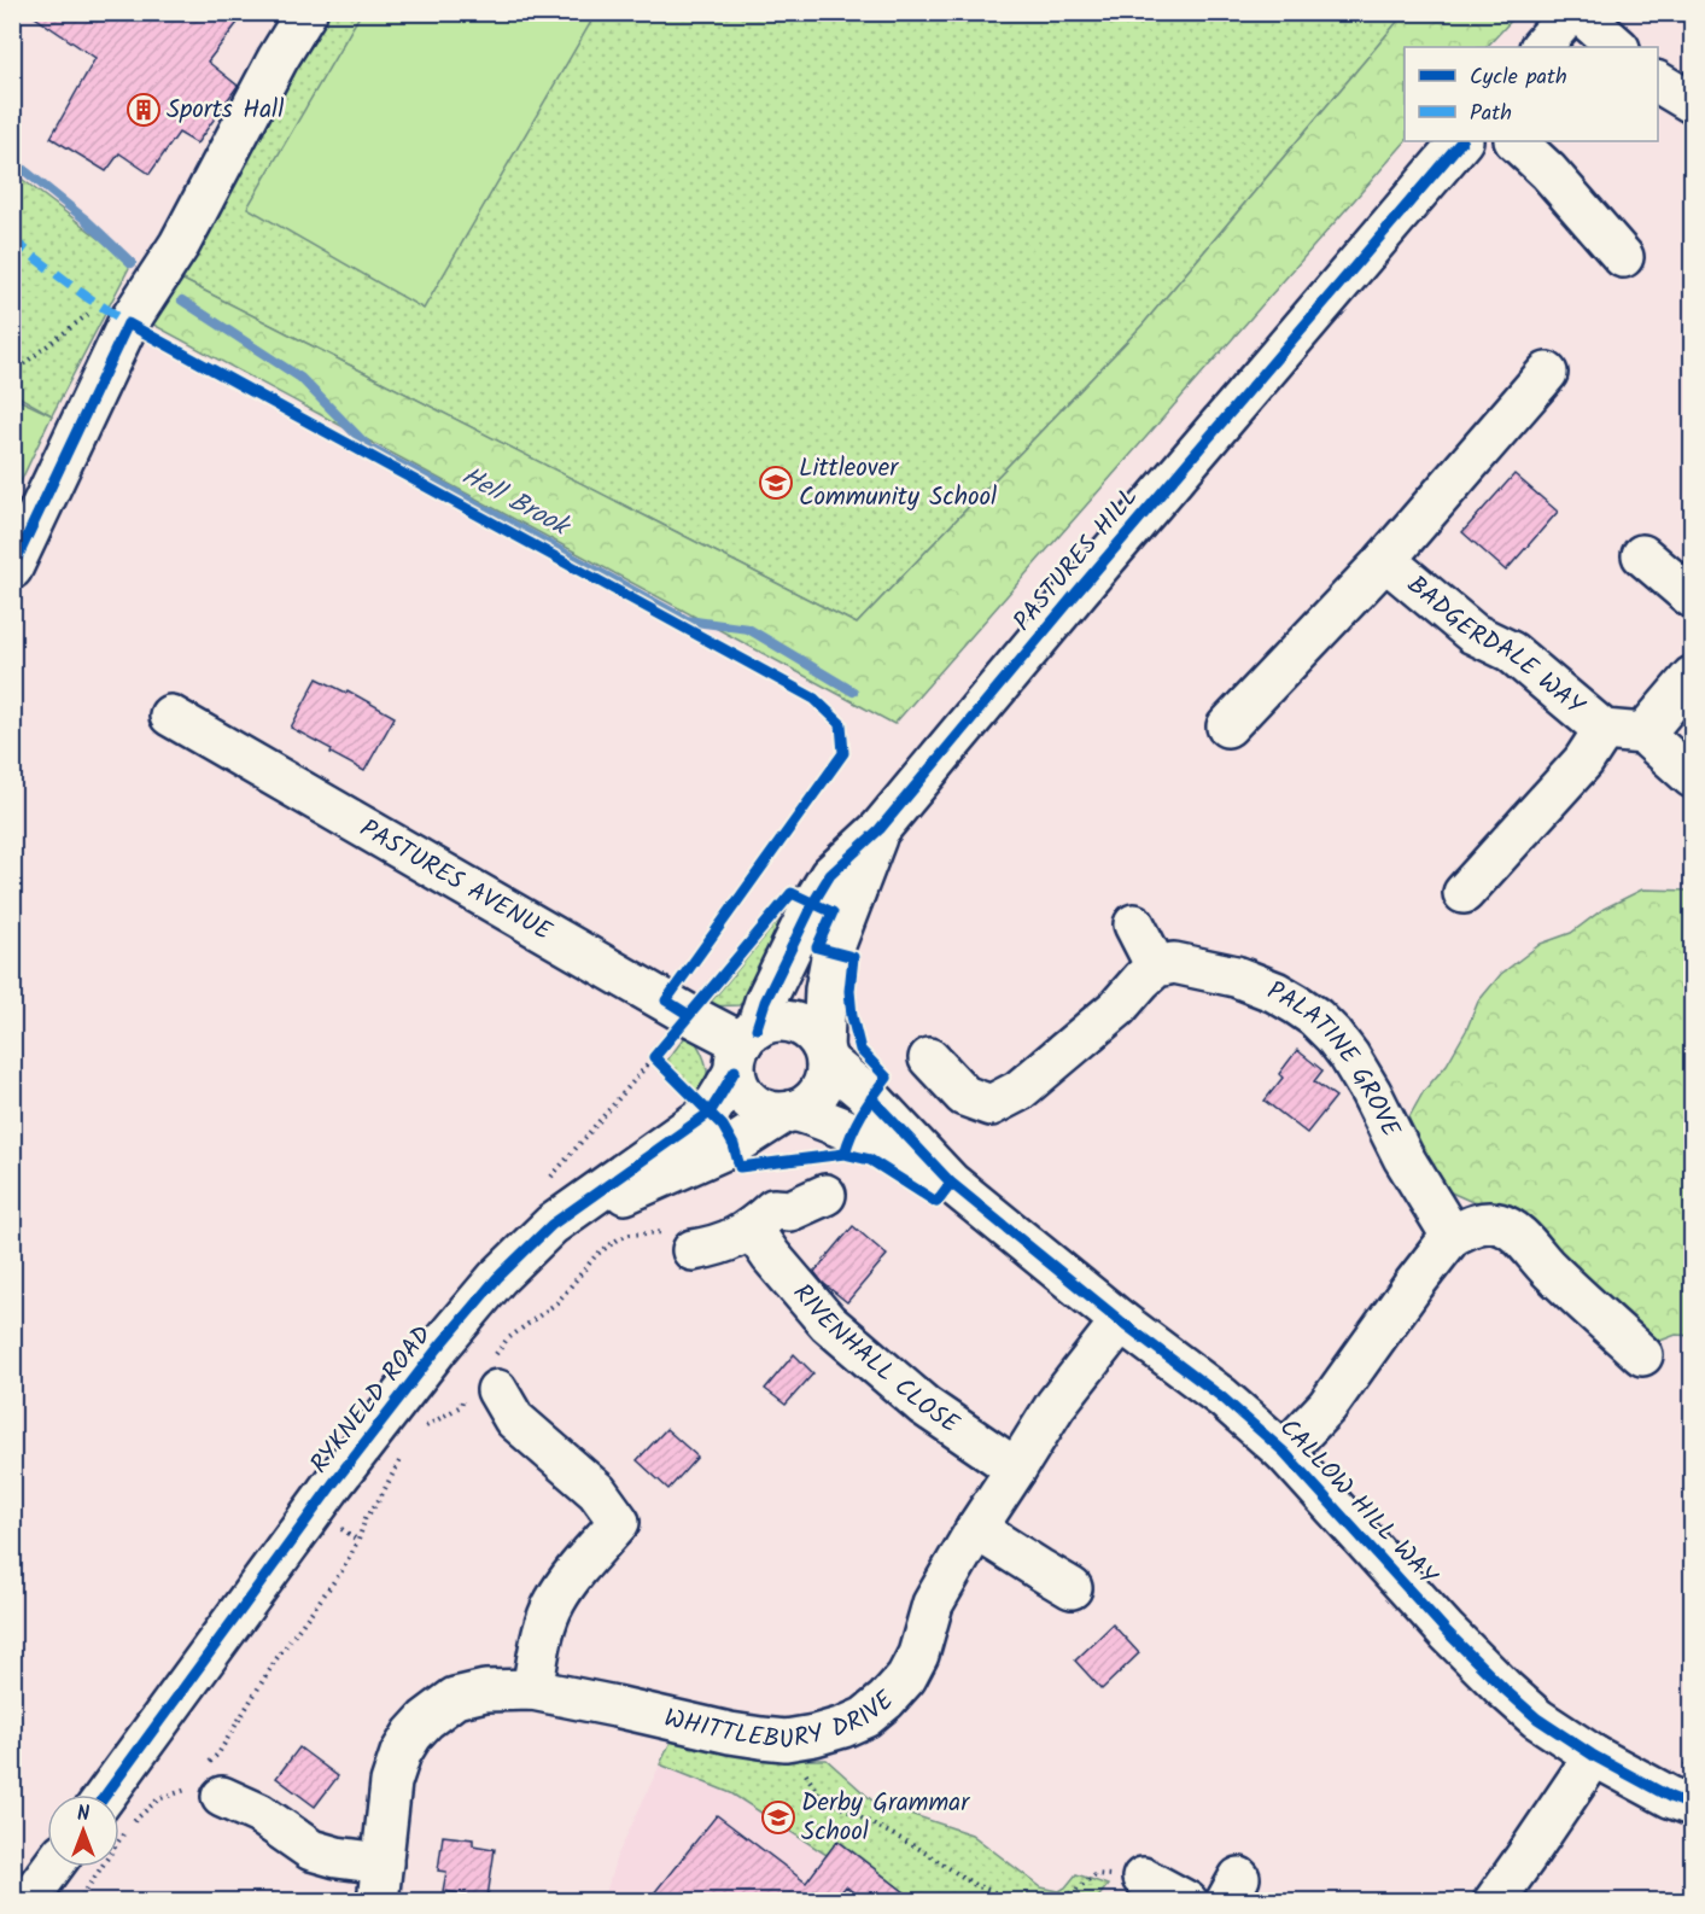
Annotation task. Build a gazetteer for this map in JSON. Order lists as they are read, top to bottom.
{
  "streets": {
    "street": [
      "PASTURES HILL",
      "BADGERDALE WAY",
      "PASTURES AVENUE",
      "PALATINE GROVE",
      "RIVENHALL CLOSE",
      "RYKNELD ROAD",
      "CALLOW HILL WAY",
      "WHITTLEBURY DRIVE"
    ]
  },
  "crossings": [
    ["PASTURES HILL", "PASTURES AVENUE"],
    ["PASTURES HILL", "RYKNELD ROAD"],
    ["PASTURES HILL", "CALLOW HILL WAY"],
    ["PASTURES AVENUE", "RYKNELD ROAD"],
    ["PASTURES AVENUE", "CALLOW HILL WAY"],
    ["RIVENHALL CLOSE", "WHITTLEBURY DRIVE"],
    ["RYKNELD ROAD", "CALLOW HILL WAY"],
    ["CALLOW HILL WAY", "WHITTLEBURY DRIVE"]
  ],
  "water": ["Hell Brook"],
  "places": {
    "building": ["Sports Hall"],
    "school or university": ["Littleover Community School", "Derby Grammar School"]
  },
  "legend": ["Cycle path", "Path"],
  "north": "top"
}
